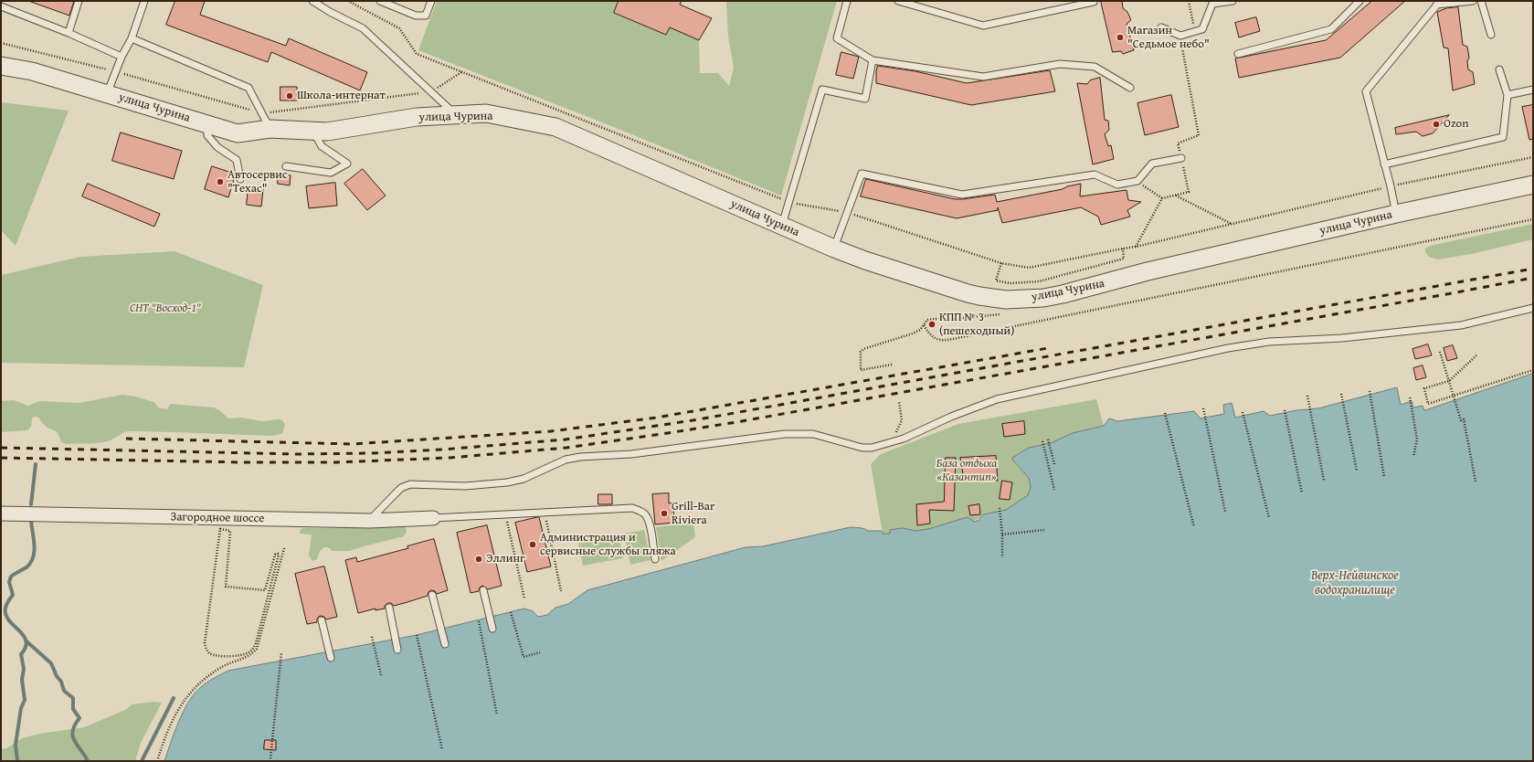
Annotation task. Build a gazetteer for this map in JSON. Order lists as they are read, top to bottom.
{
  "streets": {
    "street": ["улица Чурина", "Загородное шоссе"]
  },
  "water": ["Верх-Нейвинское водохранилище"],
  "parks": ["СНТ \"Восход-1\"", "База отдыха «Казантип»"],
  "places": [
    "Магазин \"Седьмое небо\"",
    "Школа-интернат",
    "Ozon",
    "Автосервис \"Техас\"",
    "КПП № 3 (пешеходный)",
    "Grill-Bar Riviera",
    "Администрация и сервисные службы пляжа",
    "Эллинг"
  ]
}
